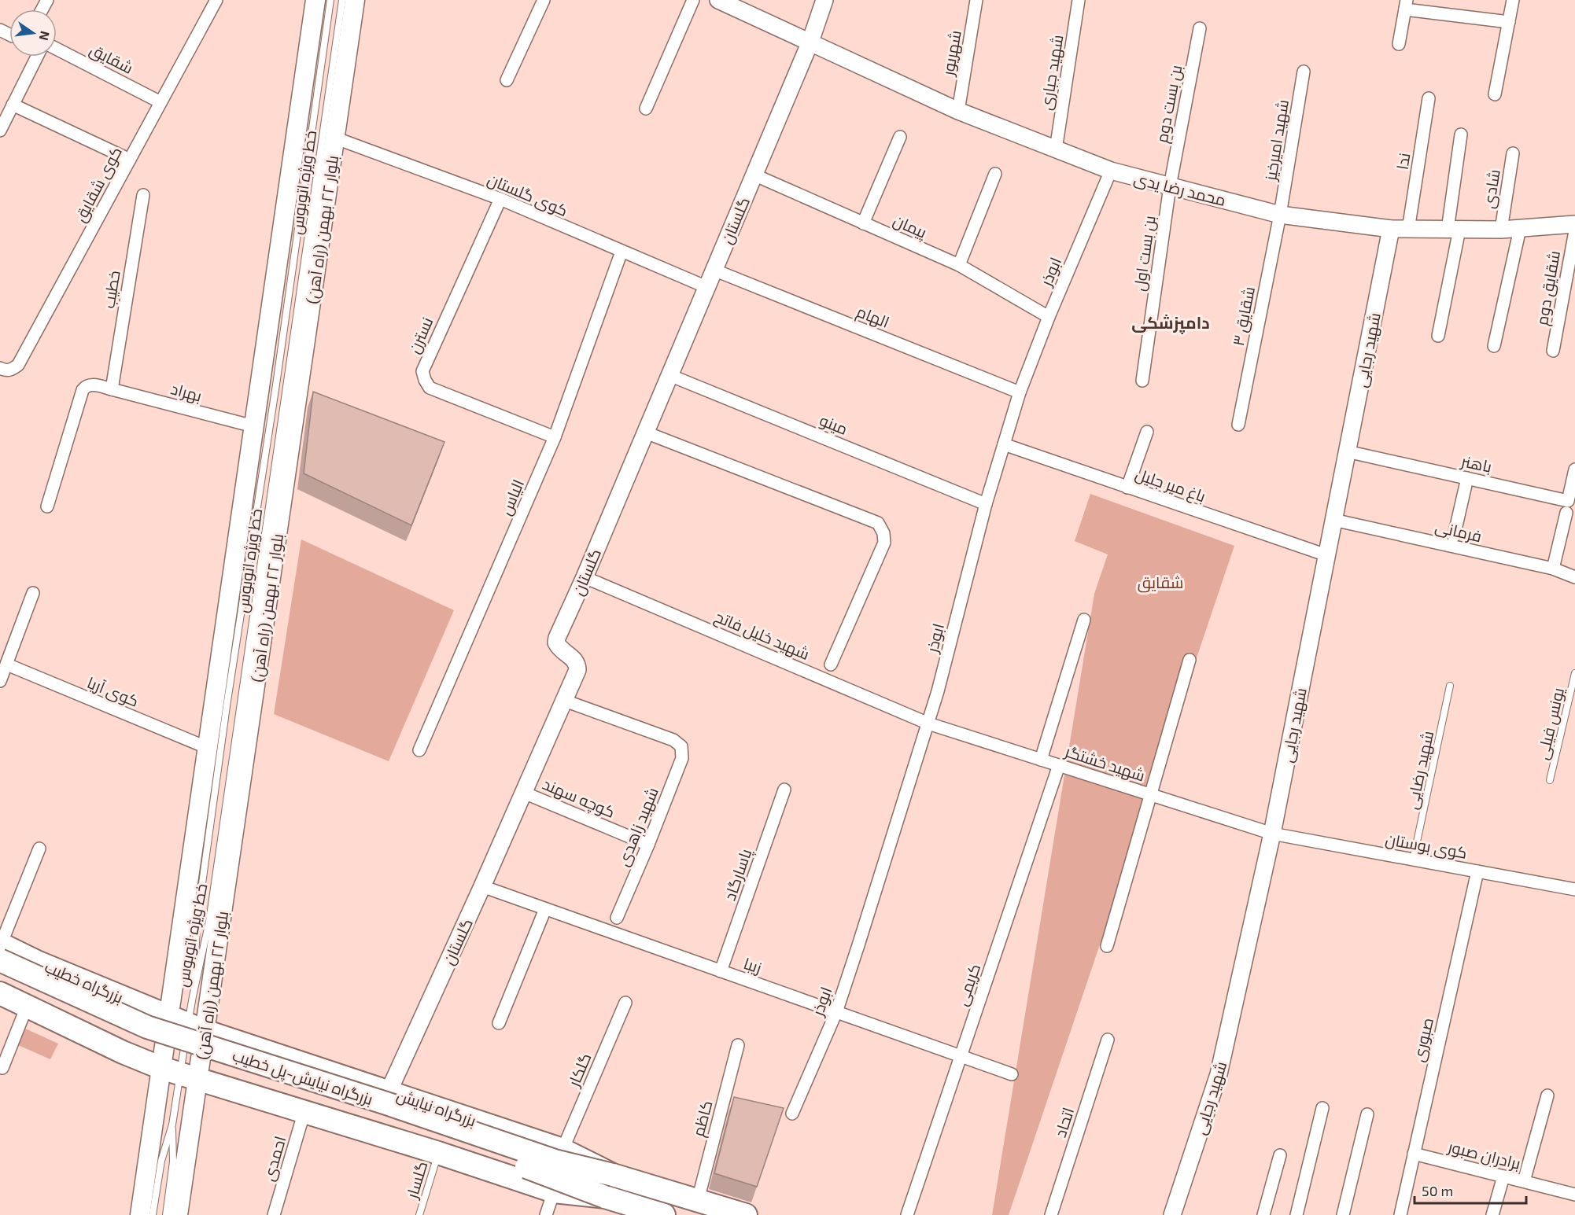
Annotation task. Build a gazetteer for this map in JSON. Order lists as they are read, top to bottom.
{
  "streets": {
    "highway": ["بزرگراه خطیب", "بزرگراه نیایش-پل خطیب", "بزرگراه نیایش"],
    "main road": [
      "محمد رضا یدی",
      "گلستان",
      "بلوار ۲۲ بهمن (راه آهن)",
      "شهید رجایی"
    ],
    "street": [
      "شهریور",
      "شقایق",
      "شهید جباری",
      "بن بست دوم",
      "شهید امیرخیز",
      "ندا",
      "کوی شقایق",
      "شادی",
      "کوی گلستان",
      "پیمان",
      "بن بست اول",
      "ابوذر",
      "شقایق دوم",
      "خطیب",
      "الهام",
      "شقایق ۳",
      "نسترن",
      "بهراد",
      "مینو",
      "باهنر",
      "باغ میر جلیل",
      "الیاس",
      "فرمانی",
      "شهید خلیل فاتح",
      "کوی آریا",
      "شهید خشتگر",
      "کوچه سهند",
      "شهید زاهدی",
      "کوی بوستان",
      "پاسارگاد",
      "زیبا",
      "کریمی",
      "صبوری",
      "گلکار",
      "کاظم",
      "اتحاد",
      "برادران صبور",
      "احمدی"
    ],
    "lane": [
      "خط ویژه اتوبوس",
      "یونس فیلی",
      "شهید رضایی",
      "گلسار"
    ]
  },
  "crossings": [
    ["شهریور", "محمد رضا یدی"],
    ["شقایق", "کوی شقایق"],
    ["شهید جباری", "محمد رضا یدی"],
    ["بن بست دوم", "محمد رضا یدی"],
    ["بن بست دوم", "بن بست اول"],
    ["شهید امیرخیز", "محمد رضا یدی"],
    ["شهید امیرخیز", "شقایق ۳"],
    ["ندا", "محمد رضا یدی"],
    ["محمد رضا یدی", "شادی"],
    ["محمد رضا یدی", "گلستان"],
    ["محمد رضا یدی", "بن بست اول"],
    ["محمد رضا یدی", "ابوذر"],
    ["محمد رضا یدی", "شقایق ۳"],
    ["محمد رضا یدی", "شهید رجایی"],
    ["کوی گلستان", "گلستان"],
    ["کوی گلستان", "بلوار ۲۲ بهمن (راه آهن)"],
    ["کوی گلستان", "نسترن"],
    ["کوی گلستان", "الیاس"],
    ["گلستان", "پیمان"],
    ["گلستان", "الهام"],
    ["گلستان", "مینو"],
    ["گلستان", "شهید خلیل فاتح"],
    ["گلستان", "کوچه سهند"],
    ["گلستان", "شهید زاهدی"],
    ["گلستان", "زیبا"],
    ["گلستان", "بزرگراه نیایش"],
    ["پیمان", "ابوذر"],
    ["بلوار ۲۲ بهمن (راه آهن)", "بهراد"],
    ["بلوار ۲۲ بهمن (راه آهن)", "کوی آریا"],
    ["بلوار ۲۲ بهمن (راه آهن)", "بزرگراه خطیب"],
    ["بلوار ۲۲ بهمن (راه آهن)", "بزرگراه نیایش"],
    ["ابوذر", "الهام"],
    ["ابوذر", "مینو"],
    ["ابوذر", "باغ میر جلیل"],
    ["ابوذر", "شهید خلیل فاتح"],
    ["ابوذر", "شهید خشتگر"],
    ["ابوذر", "زیبا"],
    ["خطیب", "بهراد"],
    ["نسترن", "الیاس"],
    ["شهید رجایی", "باهنر"],
    ["شهید رجایی", "باغ میر جلیل"],
    ["شهید رجایی", "فرمانی"],
    ["شهید رجایی", "شهید خشتگر"],
    ["شهید رجایی", "کوی بوستان"],
    ["شهید خلیل فاتح", "شهید خشتگر"],
    ["شهید خشتگر", "کوی بوستان"],
    ["شهید خشتگر", "کریمی"],
    ["شهید رضایی", "کوی بوستان"],
    ["کوچه سهند", "شهید زاهدی"],
    ["کوی بوستان", "صبوری"],
    ["پاسارگاد", "زیبا"],
    ["زیبا", "کریمی"],
    ["بزرگراه خطیب", "بزرگراه نیایش"],
    ["صبوری", "برادران صبور"],
    ["گلکار", "بزرگراه نیایش"],
    ["بزرگراه نیایش-پل خطیب", "بزرگراه نیایش"]
  ],
  "districts": ["دامپزشکی"],
  "parks": ["شقایق"],
  "scale_bar": "50 m",
  "north": "right"
}
